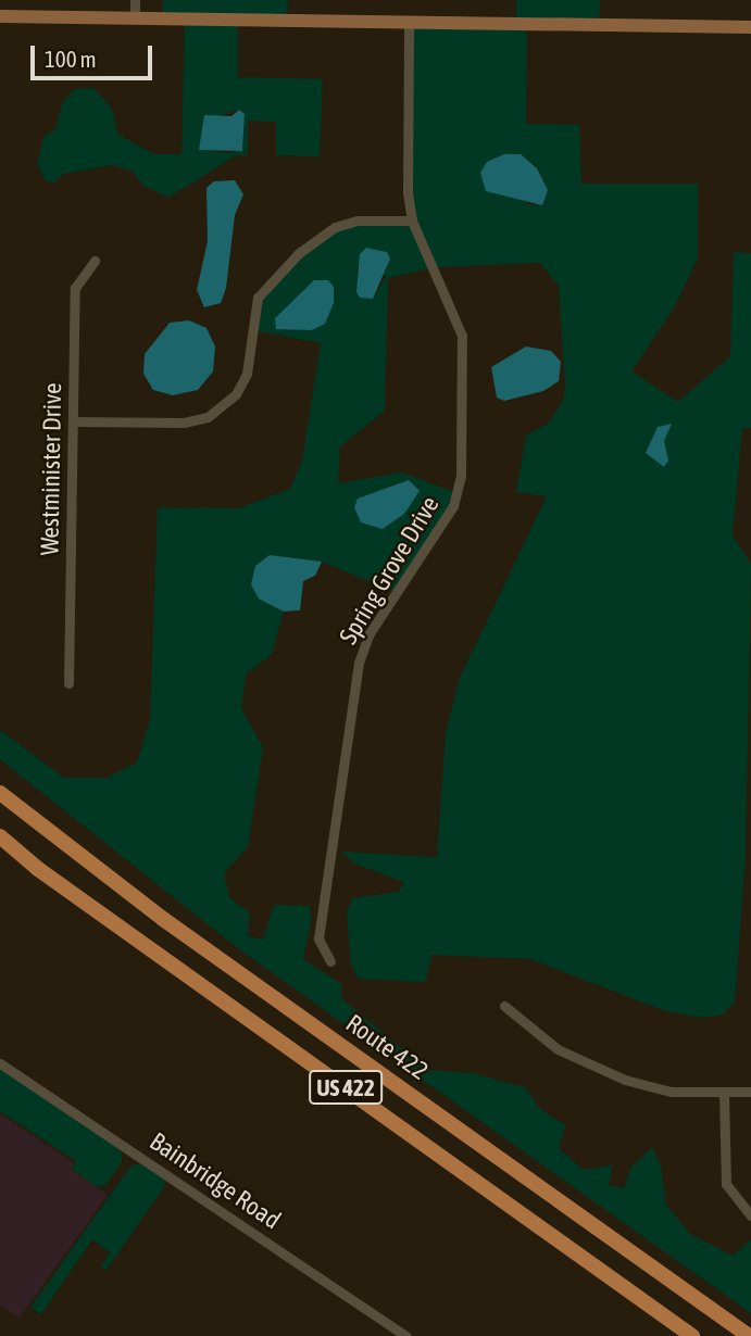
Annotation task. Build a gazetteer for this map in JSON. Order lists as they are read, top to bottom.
{
  "streets": {
    "highway": ["Route 422", "US 422"],
    "street": ["Westminister Drive", "Spring Grove Drive", "Bainbridge Road"]
  },
  "scale_bar": "100 m"
}
